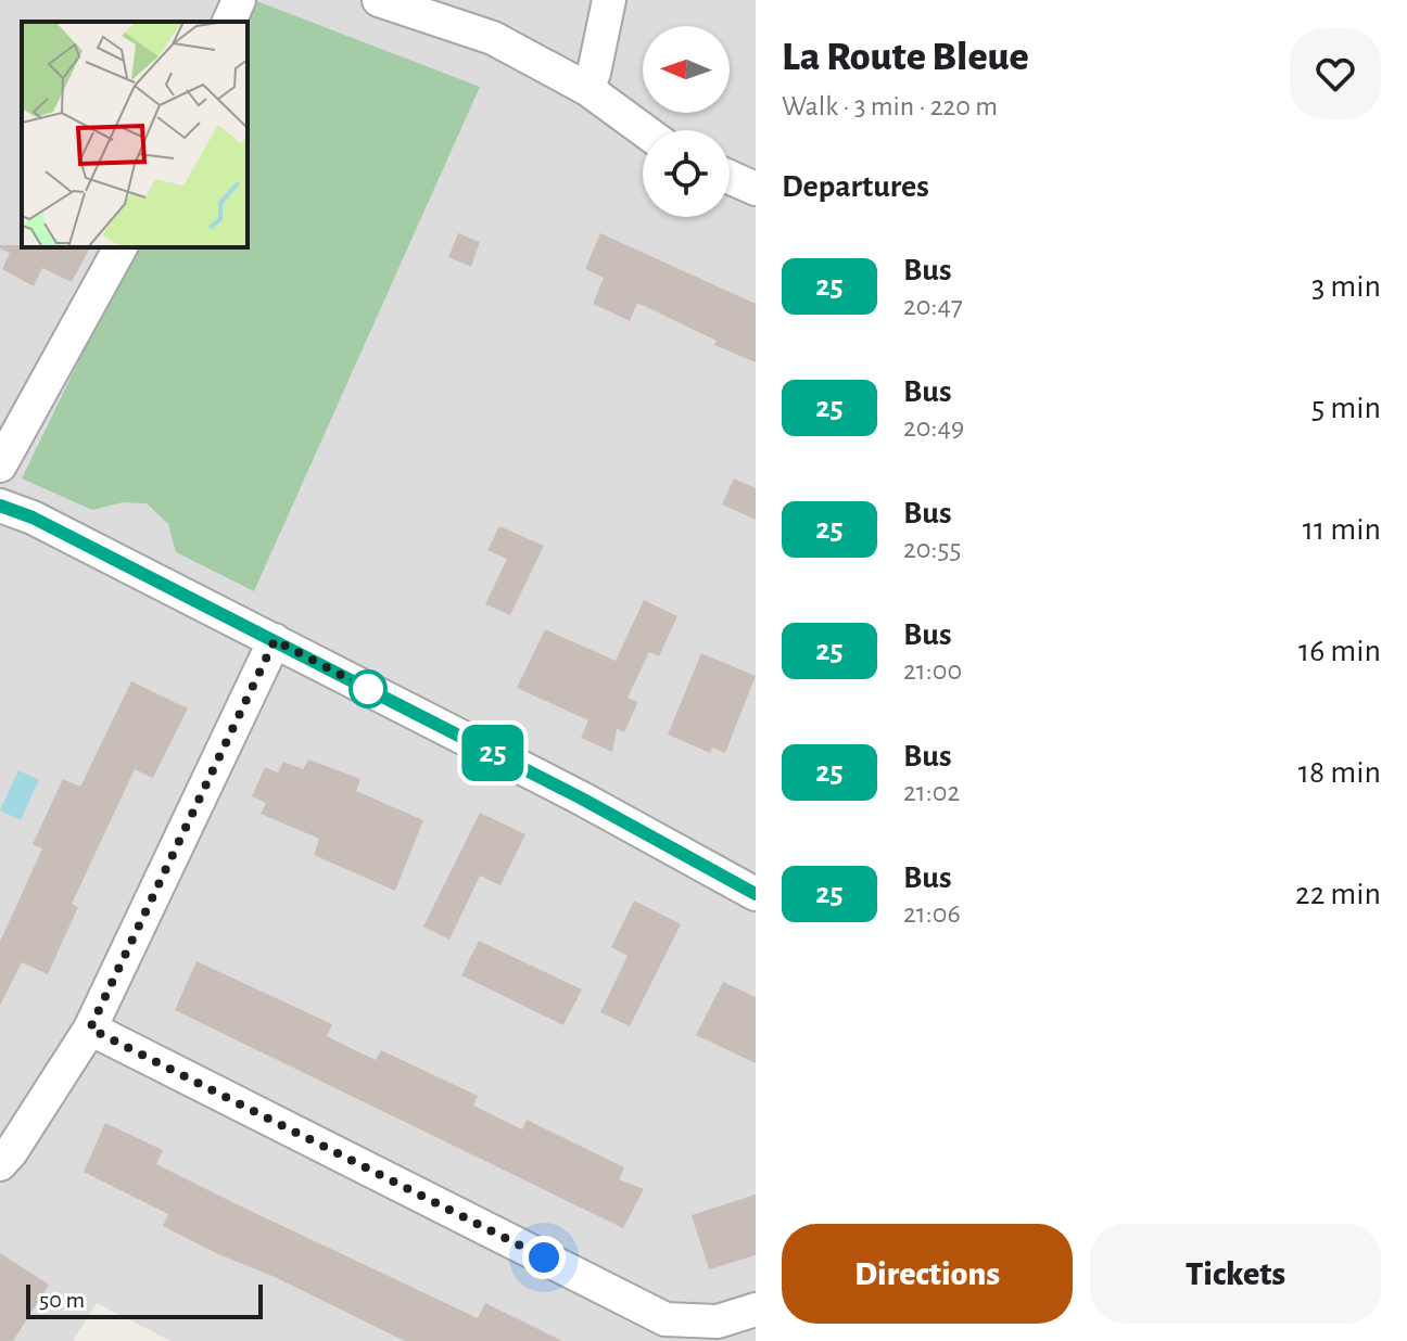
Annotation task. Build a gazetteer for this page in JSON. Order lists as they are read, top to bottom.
{
  "lines": ["bus line 25"],
  "scale_bar": "50 m",
  "north": "left",
  "page": {
    "on_map": "25",
    "heading": [
      ["La Route Bleue", "Walk · 3 min · 220 m"],
      "Departures"
    ],
    "list": [
      {
        "mark": "25",
        "name": "Bus",
        "note": "20:47",
        "value": "3 min"
      },
      {
        "mark": "25",
        "name": "Bus",
        "note": "20:49",
        "value": "5 min"
      },
      {
        "mark": "25",
        "name": "Bus",
        "note": "20:55",
        "value": "11 min"
      },
      {
        "mark": "25",
        "name": "Bus",
        "note": "21:00",
        "value": "16 min"
      },
      {
        "mark": "25",
        "name": "Bus",
        "note": "21:02",
        "value": "18 min"
      },
      {
        "mark": "25",
        "name": "Bus",
        "note": "21:06",
        "value": "22 min"
      }
    ],
    "buttons": ["Directions", "Tickets"],
    "scale": "50 m"
  }
}
